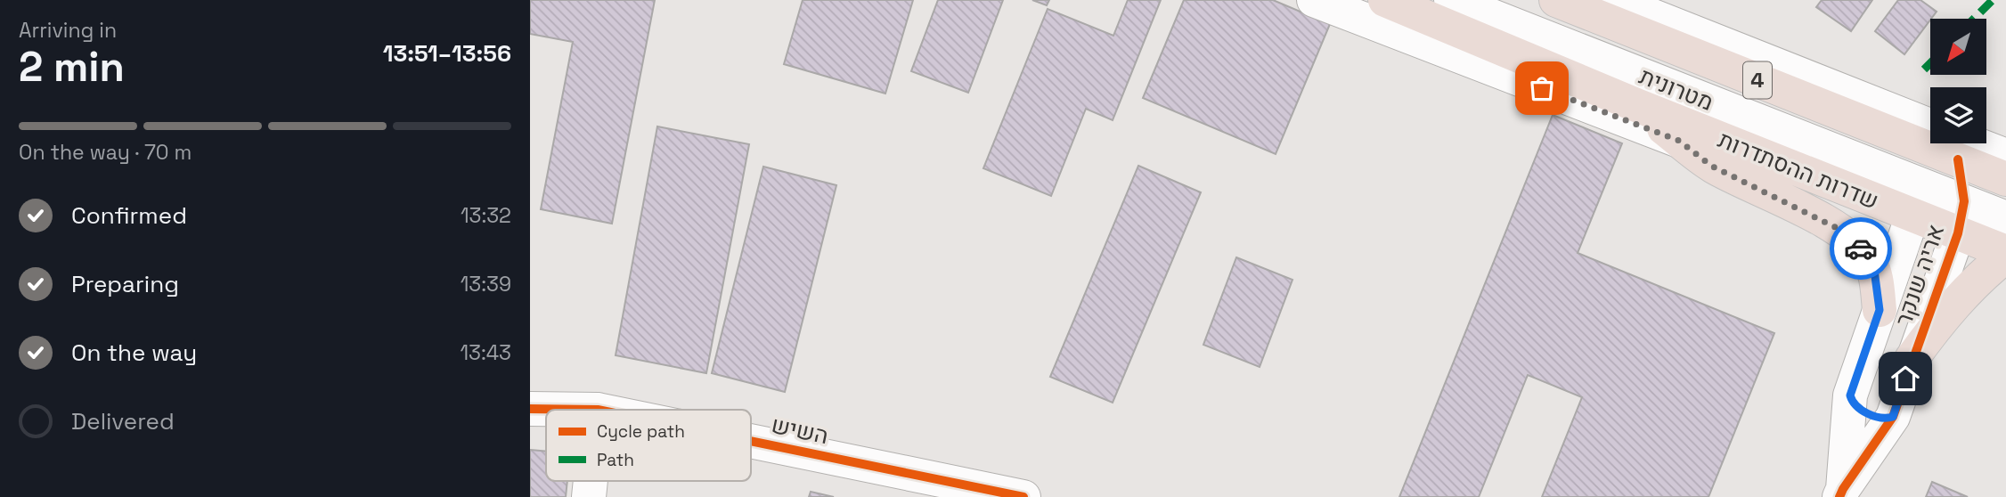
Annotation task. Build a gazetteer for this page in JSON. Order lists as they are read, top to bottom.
{
  "streets": {
    "highway": ["4", "שדרות ההסתדרות"],
    "street": ["מטרונית", "אריה שנקר", "השיש"]
  },
  "crossings": [
    ["4", "אריה שנקר"],
    ["מטרונית", "שדרות ההסתדרות"],
    ["מטרונית", "אריה שנקר"],
    ["שדרות ההסתדרות", "אריה שנקר"]
  ],
  "legend": ["Cycle path", "Path"],
  "north": "bottom left",
  "page": {
    "heading": ["2 min", "Arriving in", "13:51–13:56"],
    "bar": "On the way · 70 m",
    "list": [
      ["Confirmed", "13:32"],
      ["Preparing", "13:39"],
      ["On the way", "13:43"],
      "Delivered"
    ]
  }
}
